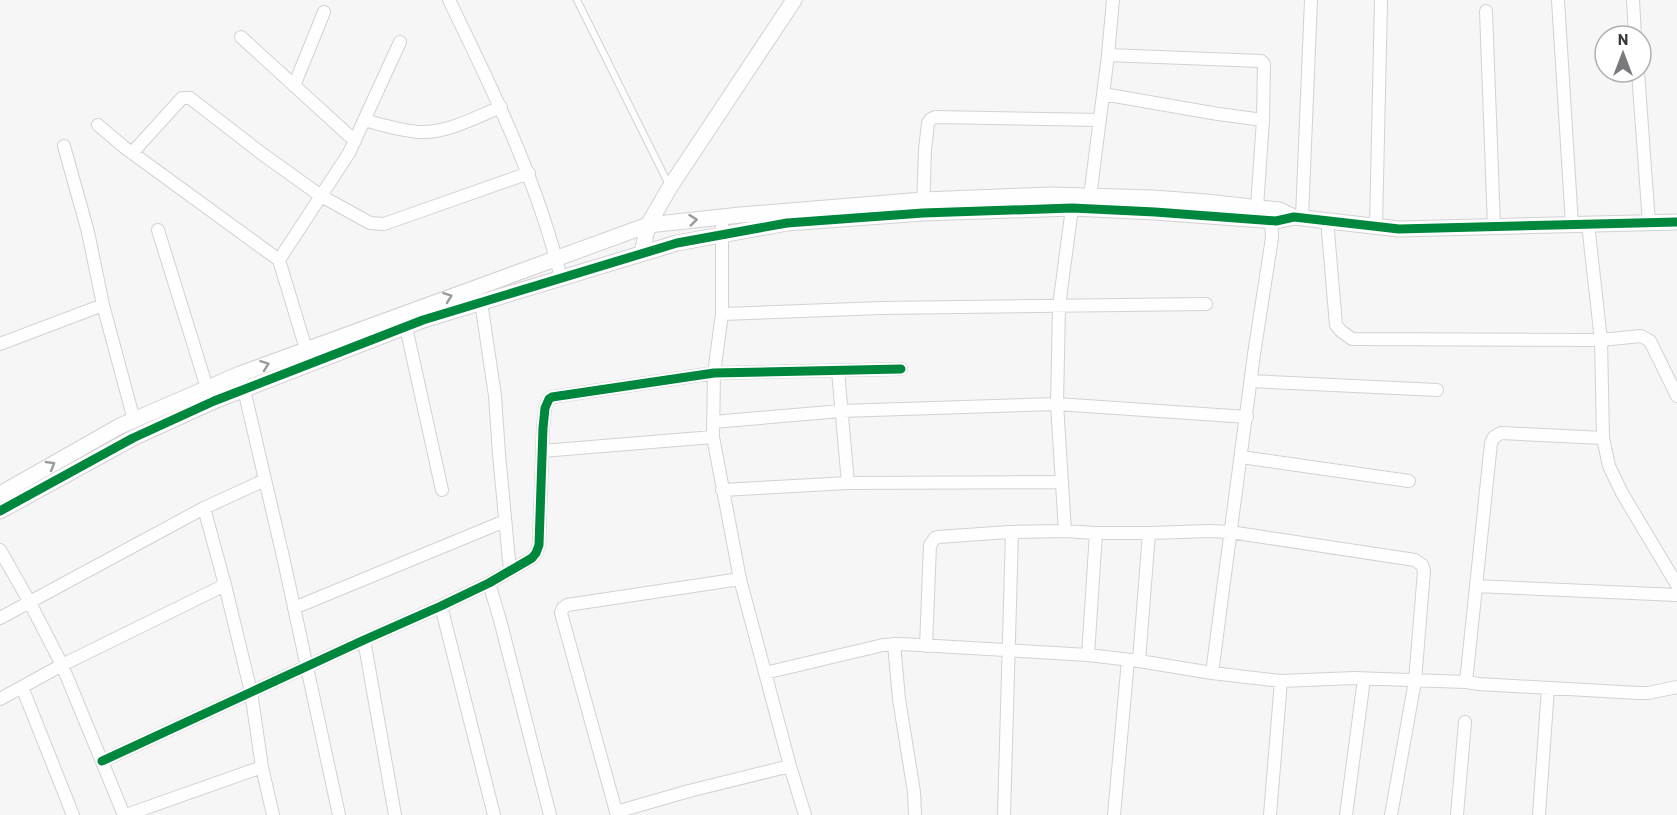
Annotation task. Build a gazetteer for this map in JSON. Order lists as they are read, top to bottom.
{
  "north": "top"
}
